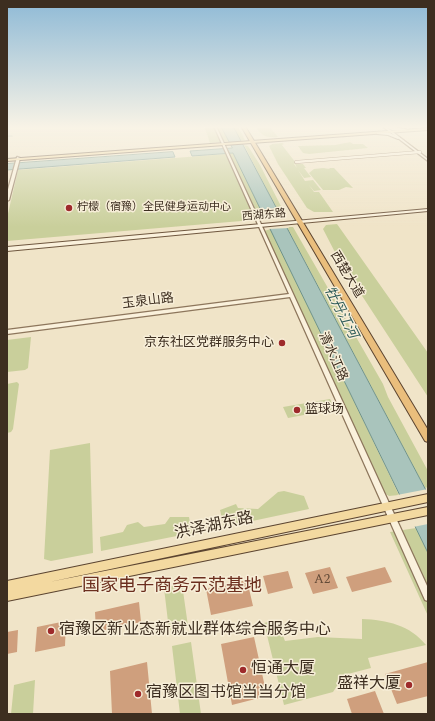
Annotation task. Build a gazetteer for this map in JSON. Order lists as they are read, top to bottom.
{
  "streets": {
    "highway": ["西楚大道"],
    "main road": ["西湖东路", "洪泽湖东路"],
    "street": ["玉泉山路", "清水江路"]
  },
  "crossings": [
    ["西湖东路", "西楚大道"],
    ["西湖东路", "清水江路"],
    ["玉泉山路", "清水江路"],
    ["清水江路", "洪泽湖东路"]
  ],
  "districts": ["国家电子商务示范基地"],
  "water": ["牡丹江河"],
  "places": [
    "柠檬（宿豫）全民健身运动中心",
    "京东社区党群服务中心",
    "篮球场",
    "宿豫区新业态新就业群体综合服务中心",
    "恒通大厦",
    "盛祥大厦",
    "宿豫区图书馆当当分馆"
  ],
  "house_numbers": ["A2"]
}
